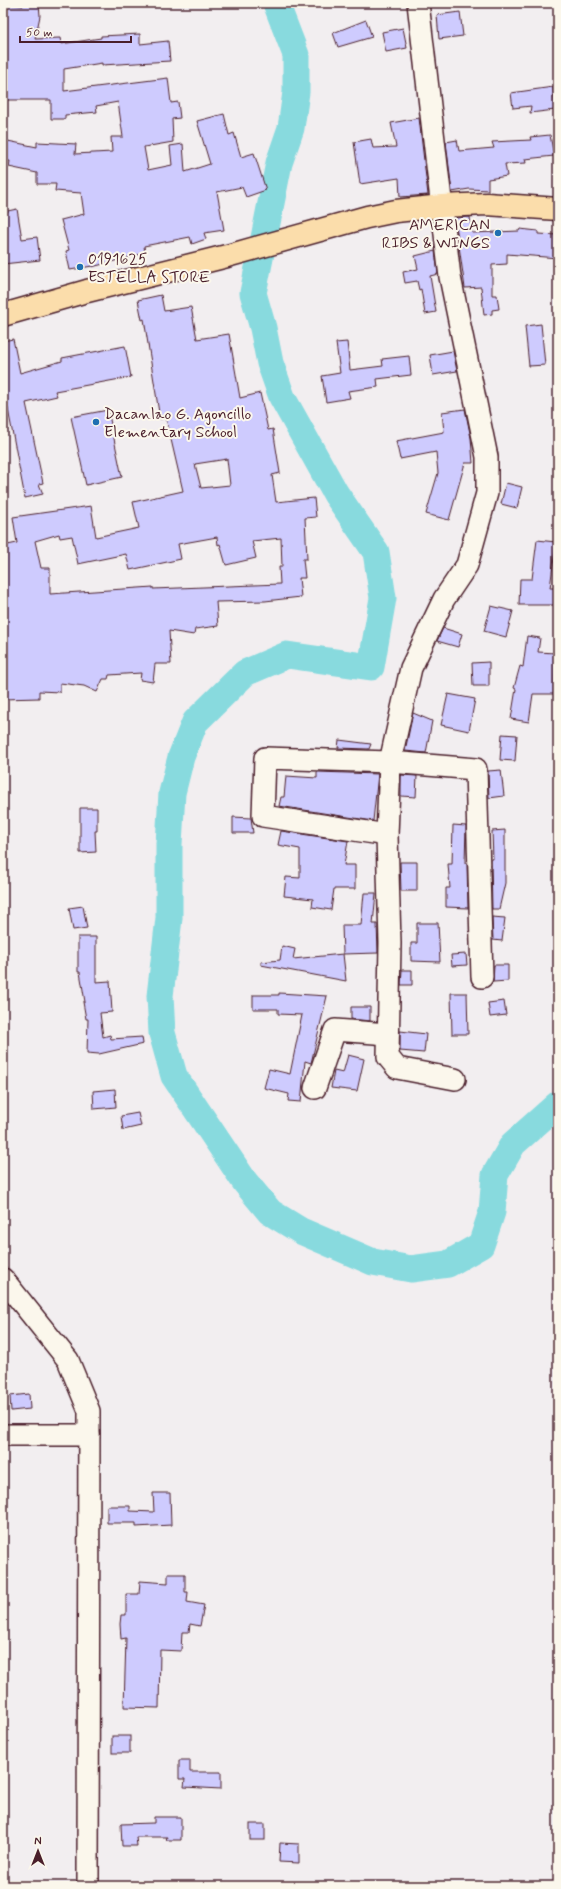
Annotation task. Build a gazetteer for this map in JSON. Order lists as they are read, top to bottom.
{
  "places": ["AMERICAN RIBS & WINGS", "0191625 ESTELLA STORE", "Dacanlao G. Agoncillo Elementary School"],
  "scale_bar": "50 m",
  "north": "top"
}
